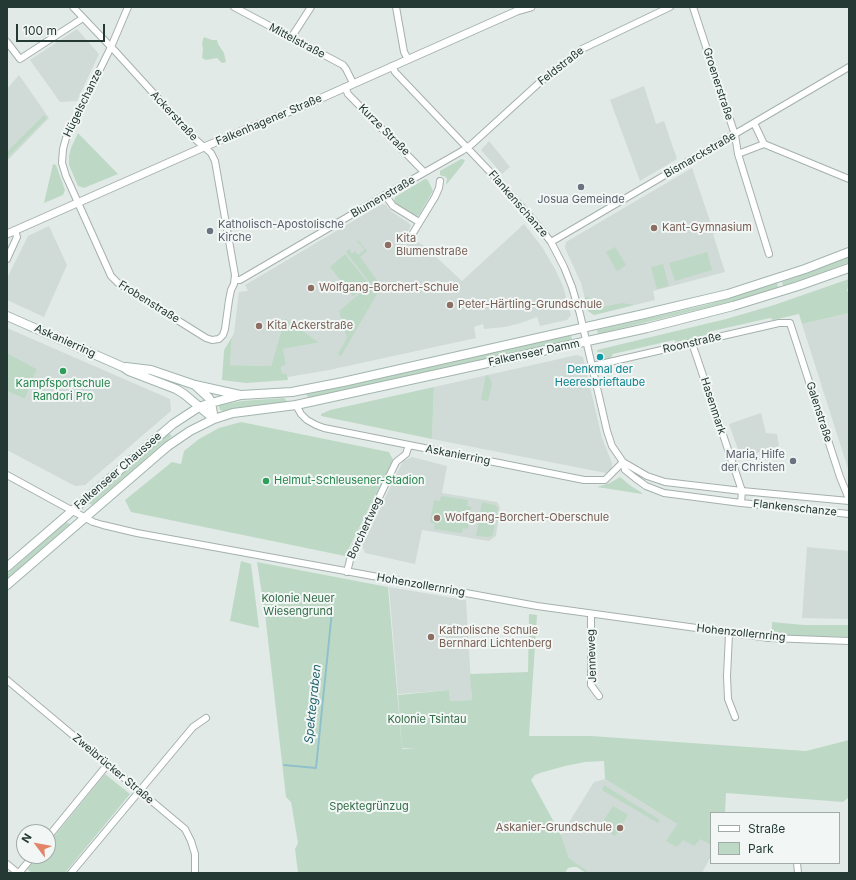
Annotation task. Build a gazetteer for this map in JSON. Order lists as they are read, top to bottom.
{
  "streets": {
    "main road": ["Askanierring", "Falkenseer Damm", "Falkenseer Chaussee"],
    "street": [
      "Mittelstraße",
      "Feldstraße",
      "Groenerstraße",
      "Hügelschanze",
      "Ackerstraße",
      "Falkenhagener Straße",
      "Kurze Straße",
      "Bismarckstraße",
      "Blumenstraße",
      "Flankenschanze",
      "Frobenstraße",
      "Roonstraße",
      "Hasenmark",
      "Galenstraße",
      "Borchertweg",
      "Hohenzollernring",
      "Jenneweg",
      "Zweibrücker Straße"
    ]
  },
  "crossings": [
    ["Mittelstraße", "Falkenhagener Straße"],
    ["Feldstraße", "Blumenstraße"],
    ["Feldstraße", "Flankenschanze"],
    ["Groenerstraße", "Bismarckstraße"],
    ["Hügelschanze", "Ackerstraße"],
    ["Hügelschanze", "Falkenhagener Straße"],
    ["Hügelschanze", "Frobenstraße"],
    ["Ackerstraße", "Falkenhagener Straße"],
    ["Ackerstraße", "Blumenstraße"],
    ["Ackerstraße", "Frobenstraße"],
    ["Falkenhagener Straße", "Kurze Straße"],
    ["Falkenhagener Straße", "Flankenschanze"],
    ["Falkenhagener Straße", "Frobenstraße"],
    ["Kurze Straße", "Blumenstraße"],
    ["Bismarckstraße", "Flankenschanze"],
    ["Blumenstraße", "Flankenschanze"],
    ["Flankenschanze", "Askanierring"],
    ["Flankenschanze", "Roonstraße"],
    ["Flankenschanze", "Falkenseer Damm"],
    ["Flankenschanze", "Hasenmark"],
    ["Flankenschanze", "Galenstraße"],
    ["Askanierring", "Falkenseer Damm"],
    ["Askanierring", "Falkenseer Chaussee"],
    ["Askanierring", "Borchertweg"],
    ["Roonstraße", "Hasenmark"],
    ["Roonstraße", "Galenstraße"],
    ["Falkenseer Damm", "Falkenseer Chaussee"],
    ["Falkenseer Chaussee", "Hohenzollernring"],
    ["Borchertweg", "Hohenzollernring"],
    ["Hohenzollernring", "Jenneweg"]
  ],
  "water": ["Spektegraben"],
  "parks": ["Kolonie Neuer Wiesengrund", "Kolonie Tsintau", "Spektegrünzug"],
  "places": [
    "Josua Gemeinde",
    "Kant-Gymnasium",
    "Katholisch-Apostolische Kirche",
    "Kita Blumenstraße",
    "Wolfgang-Borchert-Schule",
    "Peter-Härtling-Grundschule",
    "Kita Ackerstraße",
    "Denkmal der Heeresbrieftaube",
    "Kampfsportschule Randori Pro",
    "Maria, Hilfe der Christen",
    "Helmut-Schleusener-Stadion",
    "Wolfgang-Borchert-Oberschule",
    "Katholische Schule Bernhard Lichtenberg",
    "Askanier-Grundschule"
  ],
  "legend": ["Straße", "Park"],
  "scale_bar": "100 m",
  "north": "top left"
}
